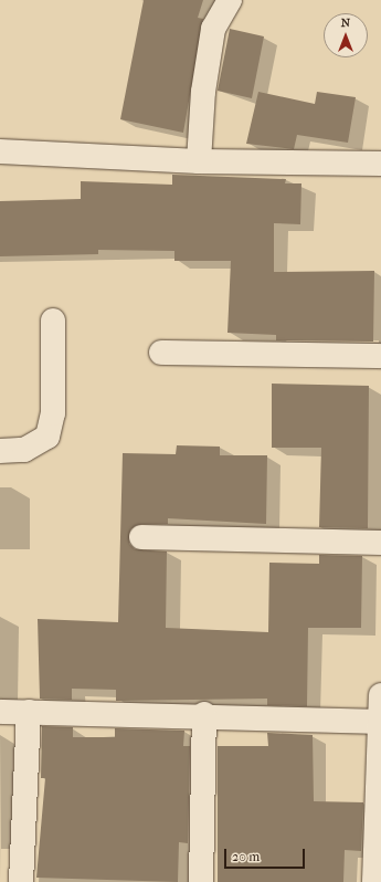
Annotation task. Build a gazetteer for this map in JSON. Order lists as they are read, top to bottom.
{
  "scale_bar": "20 m",
  "north": "top"
}
